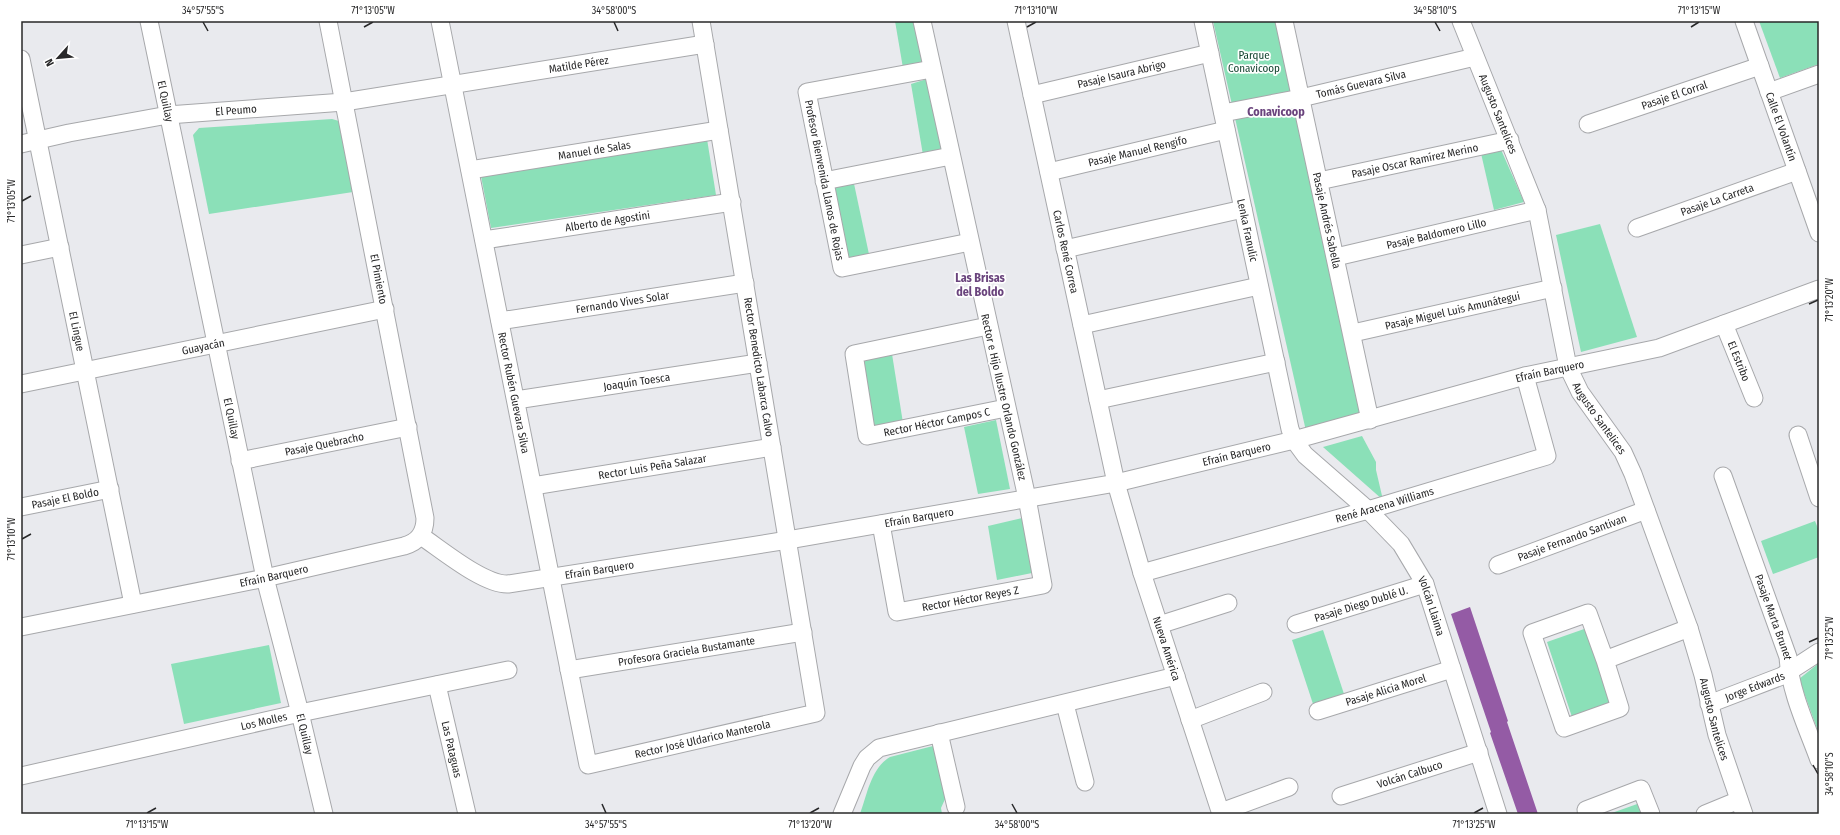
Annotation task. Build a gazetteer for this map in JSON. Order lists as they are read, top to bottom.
{
  "streets": {
    "street": [
      "Matilde Pérez",
      "Pasaje Isaura Abrigo",
      "Tomás Guevara Silva",
      "Pasaje El Corral",
      "El Quillay",
      "El Peumo",
      "Augusto Santelices",
      "Calle El Volantín",
      "Manuel de Salas",
      "Pasaje Manuel Rengifo",
      "Pasaje Oscar Ramírez Merino",
      "Profesor Bienvenida Llanos de Rojas",
      "Pasaje La Carreta",
      "Pasaje Andrés Sabella",
      "Alberto de Agostini",
      "Lenka Franulic",
      "Pasaje Baldomero Lillo",
      "Carlos René Correa",
      "El Pimiento",
      "Fernando Vives Solar",
      "Pasaje Miguel Luis Amunátegui",
      "El Lingue",
      "Guayacán",
      "El Estribo",
      "Rector Benedicto Labarca Calvo",
      "Efraín Barquero",
      "Joaquín Toesca",
      "Rector Rubén Guevara Silva",
      "Rector e Hijo Ilustre Orlando González",
      "Rector Héctor Campos C",
      "Pasaje Quebracho",
      "Rector Luis Peña Salazar",
      "Pasaje El Boldo",
      "René Aracena Williams",
      "Pasaje Fernando Santivan",
      "Rector Héctor Reyes Z",
      "Pasaje Diego Dublé U.",
      "Volcán Llaima",
      "Pasaje Marta Brunet",
      "Nueva América",
      "Profesora Graciela Bustamante",
      "Jorge Edwards",
      "Pasaje Alicia Morel",
      "Los Molles",
      "Rector José Uldarico Manterola",
      "Las Pataguas",
      "Volcán Calbuco"
    ]
  },
  "crossings": [
    ["Matilde Pérez", "El Peumo"],
    ["Matilde Pérez", "Rector Benedicto Labarca Calvo"],
    ["Matilde Pérez", "Rector Rubén Guevara Silva"],
    ["Pasaje Isaura Abrigo", "Lenka Franulic"],
    ["Pasaje Isaura Abrigo", "Carlos René Correa"],
    ["Tomás Guevara Silva", "Augusto Santelices"],
    ["Tomás Guevara Silva", "Pasaje Andrés Sabella"],
    ["Tomás Guevara Silva", "Lenka Franulic"],
    ["Pasaje El Corral", "Calle El Volantín"],
    ["El Quillay", "El Peumo"],
    ["El Quillay", "Guayacán"],
    ["El Quillay", "Efraín Barquero"],
    ["El Quillay", "Pasaje Quebracho"],
    ["El Quillay", "Los Molles"],
    ["El Peumo", "El Pimiento"],
    ["El Peumo", "El Lingue"],
    ["El Peumo", "Rector Rubén Guevara Silva"],
    ["Augusto Santelices", "Pasaje Oscar Ramírez Merino"],
    ["Augusto Santelices", "Pasaje Baldomero Lillo"],
    ["Augusto Santelices", "Pasaje Miguel Luis Amunátegui"],
    ["Augusto Santelices", "Efraín Barquero"],
    ["Augusto Santelices", "Pasaje Fernando Santivan"],
    ["Augusto Santelices", "Jorge Edwards"],
    ["Calle El Volantín", "Pasaje La Carreta"],
    ["Manuel de Salas", "Rector Benedicto Labarca Calvo"],
    ["Manuel de Salas", "Rector Rubén Guevara Silva"],
    ["Pasaje Manuel Rengifo", "Lenka Franulic"],
    ["Pasaje Manuel Rengifo", "Carlos René Correa"],
    ["Pasaje Oscar Ramírez Merino", "Pasaje Andrés Sabella"],
    ["Profesor Bienvenida Llanos de Rojas", "Rector e Hijo Ilustre Orlando González"],
    ["Pasaje Andrés Sabella", "Pasaje Baldomero Lillo"],
    ["Pasaje Andrés Sabella", "Pasaje Miguel Luis Amunátegui"],
    ["Pasaje Andrés Sabella", "Efraín Barquero"],
    ["Alberto de Agostini", "Rector Benedicto Labarca Calvo"],
    ["Alberto de Agostini", "Rector Rubén Guevara Silva"],
    ["Lenka Franulic", "Efraín Barquero"],
    ["Lenka Franulic", "Volcán Llaima"],
    ["Carlos René Correa", "Efraín Barquero"],
    ["Carlos René Correa", "Nueva América"],
    ["El Pimiento", "Guayacán"],
    ["El Pimiento", "Efraín Barquero"],
    ["El Pimiento", "Pasaje Quebracho"],
    ["Fernando Vives Solar", "Rector Benedicto Labarca Calvo"],
    ["Fernando Vives Solar", "Rector Rubén Guevara Silva"],
    ["El Lingue", "Guayacán"],
    ["El Lingue", "Efraín Barquero"],
    ["El Lingue", "Pasaje El Boldo"],
    ["El Estribo", "Efraín Barquero"],
    ["Rector Benedicto Labarca Calvo", "Efraín Barquero"],
    ["Rector Benedicto Labarca Calvo", "Joaquín Toesca"],
    ["Rector Benedicto Labarca Calvo", "Rector Luis Peña Salazar"],
    ["Rector Benedicto Labarca Calvo", "Profesora Graciela Bustamante"],
    ["Rector Benedicto Labarca Calvo", "Rector José Uldarico Manterola"],
    ["Efraín Barquero", "Rector Rubén Guevara Silva"],
    ["Efraín Barquero", "Rector e Hijo Ilustre Orlando González"],
    ["Efraín Barquero", "René Aracena Williams"],
    ["Efraín Barquero", "Rector Héctor Reyes Z"],
    ["Efraín Barquero", "Volcán Llaima"],
    ["Efraín Barquero", "Nueva América"],
    ["Joaquín Toesca", "Rector Rubén Guevara Silva"],
    ["Rector Rubén Guevara Silva", "Rector Luis Peña Salazar"],
    ["Rector Rubén Guevara Silva", "Profesora Graciela Bustamante"],
    ["Rector Rubén Guevara Silva", "Rector José Uldarico Manterola"],
    ["Rector e Hijo Ilustre Orlando González", "Rector Héctor Campos C"],
    ["Rector e Hijo Ilustre Orlando González", "Rector Héctor Reyes Z"],
    ["René Aracena Williams", "Volcán Llaima"],
    ["René Aracena Williams", "Nueva América"],
    ["Pasaje Diego Dublé U.", "Volcán Llaima"],
    ["Volcán Llaima", "Pasaje Alicia Morel"],
    ["Volcán Llaima", "Volcán Calbuco"],
    ["Pasaje Marta Brunet", "Jorge Edwards"],
    ["Los Molles", "Las Pataguas"]
  ],
  "districts": ["Conavicoop", "Las Brisas del Boldo"],
  "parks": ["Parque Conavicoop"],
  "north": "bottom left",
  "coordinates": [
    "34°57'55\"S",
    "71°13'05\"W",
    "34°58'00\"S",
    "71°13'10\"W",
    "34°58'10\"S",
    "71°13'15\"W",
    "71°13'20\"W",
    "71°13'25\"W"
  ]
}
